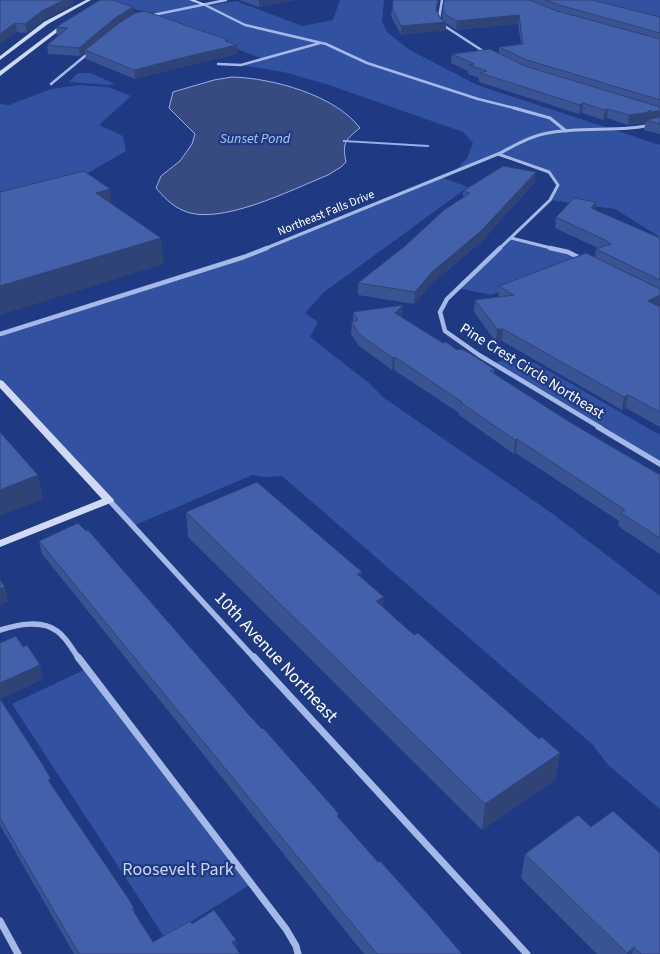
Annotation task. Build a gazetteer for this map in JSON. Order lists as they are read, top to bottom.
{
  "streets": {
    "street": ["Northeast Falls Drive", "Pine Crest Circle Northeast", "10th Avenue Northeast"]
  },
  "crossings": [
    ["Northeast Falls Drive", "Pine Crest Circle Northeast"]
  ],
  "water": ["Sunset Pond"],
  "parks": ["Roosevelt Park"]
}
